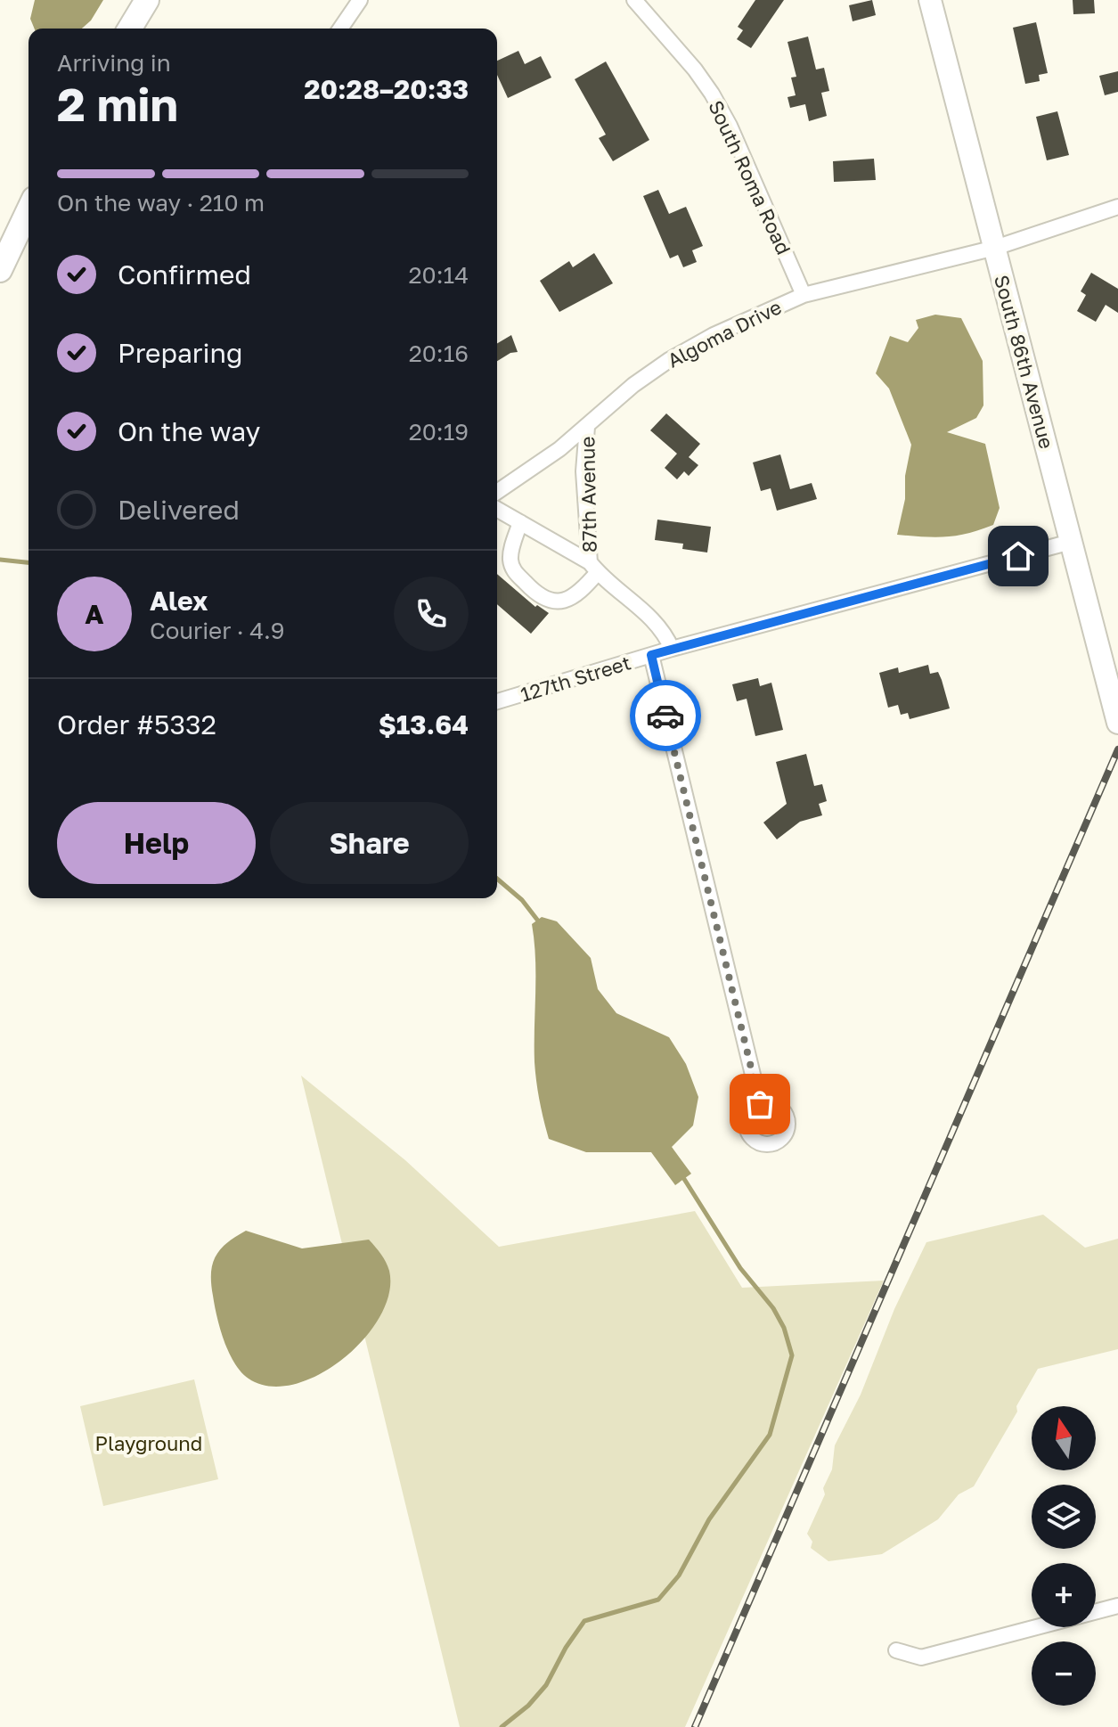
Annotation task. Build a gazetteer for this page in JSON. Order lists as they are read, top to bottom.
{
  "streets": {
    "street": [
      "South Roma Road",
      "Algoma Drive",
      "South 86th Avenue",
      "87th Avenue",
      "127th Street"
    ]
  },
  "crossings": [
    ["South Roma Road", "Algoma Drive"],
    ["Algoma Drive", "South 86th Avenue"],
    ["Algoma Drive", "87th Avenue"],
    ["South 86th Avenue", "127th Street"]
  ],
  "parks": ["Playground"],
  "north": "top",
  "page": {
    "heading": ["2 min", "Arriving in", "20:28–20:33"],
    "panel": [
      "Alex",
      "Courier · 4.9",
      "Order #5332",
      "$13.64"
    ],
    "bar": "On the way · 210 m",
    "list": [
      ["Confirmed", "20:14"],
      ["Preparing", "20:16"],
      ["On the way", "20:19"],
      "Delivered"
    ],
    "round": "A",
    "buttons": ["Help", "Share"],
    "map_buttons": ["+", "−"]
  }
}
